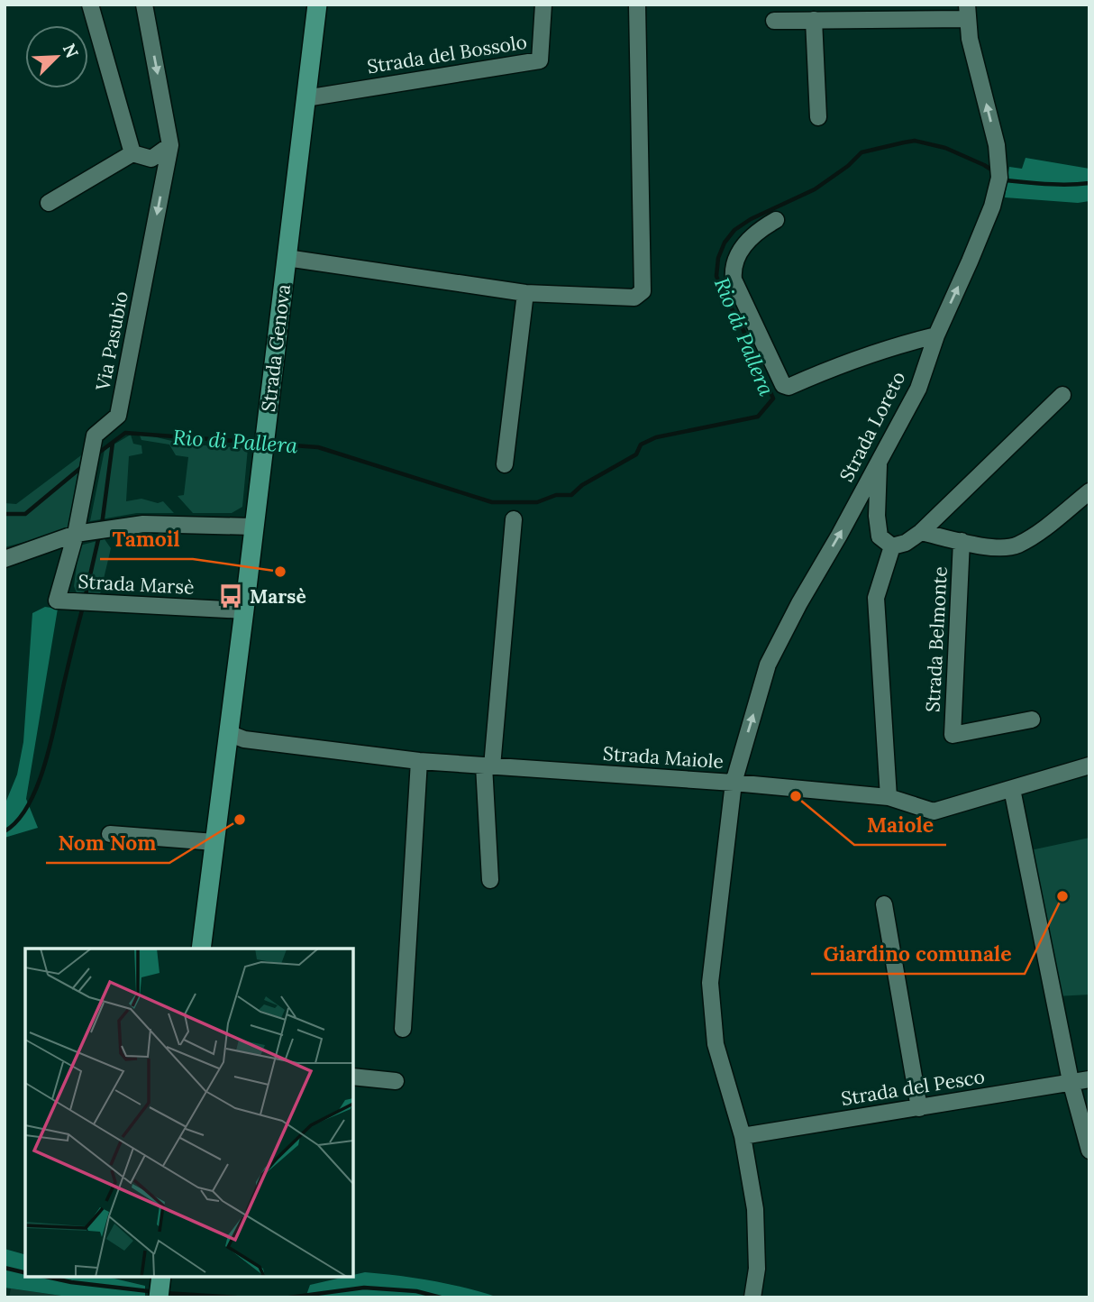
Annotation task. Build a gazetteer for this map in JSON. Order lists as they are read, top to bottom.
{
  "streets": {
    "main road": ["Strada Genova"],
    "street": [
      "Strada del Bossolo",
      "Via Pasubio",
      "Strada Loreto",
      "Strada Marsè",
      "Strada Belmonte",
      "Strada Maiole",
      "Strada del Pesco"
    ]
  },
  "crossings": [
    ["Strada del Bossolo", "Strada Genova"],
    ["Via Pasubio", "Strada Marsè"],
    ["Strada Genova", "Strada Marsè"],
    ["Strada Genova", "Strada Maiole"],
    ["Strada Loreto", "Strada Maiole"],
    ["Strada Loreto", "Strada del Pesco"]
  ],
  "one_way": ["Via Pasubio"],
  "water": ["Rio di Pallera"],
  "places": {
    "other": [
      "Tamoil",
      "Maiole",
      "Nom Nom",
      "Giardino comunale"
    ],
    "bus stop": ["Marsè"]
  },
  "north": "top right"
}
